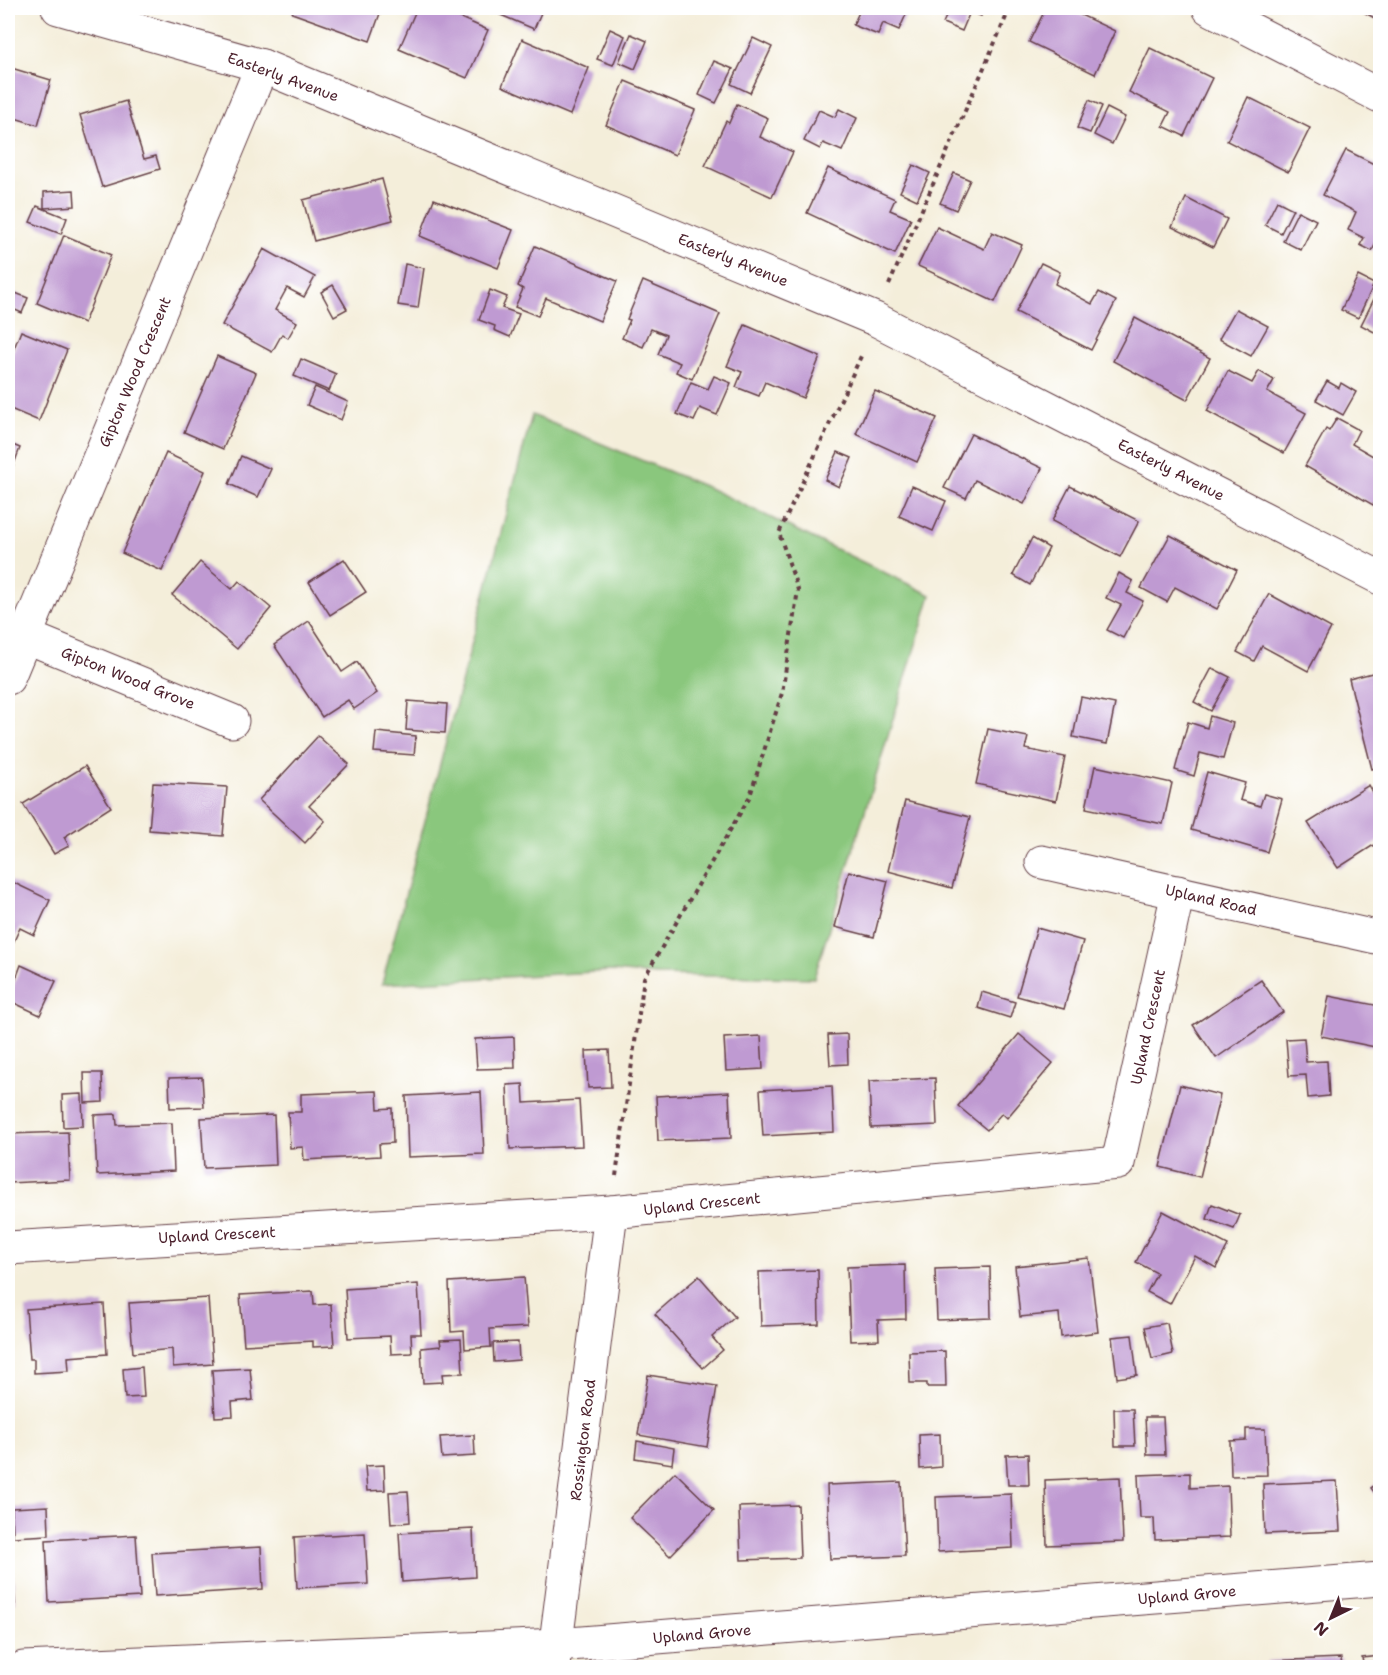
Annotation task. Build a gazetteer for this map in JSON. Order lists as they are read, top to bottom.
{
  "streets": {
    "street": [
      "Easterly Avenue",
      "Gipton Wood Crescent",
      "Gipton Wood Grove",
      "Upland Road",
      "Upland Crescent",
      "Rossington Road",
      "Upland Grove"
    ]
  },
  "crossings": [
    ["Easterly Avenue", "Gipton Wood Crescent"],
    ["Gipton Wood Crescent", "Gipton Wood Grove"],
    ["Upland Road", "Upland Crescent"],
    ["Upland Crescent", "Rossington Road"],
    ["Rossington Road", "Upland Grove"]
  ],
  "north": "bottom left"
}
